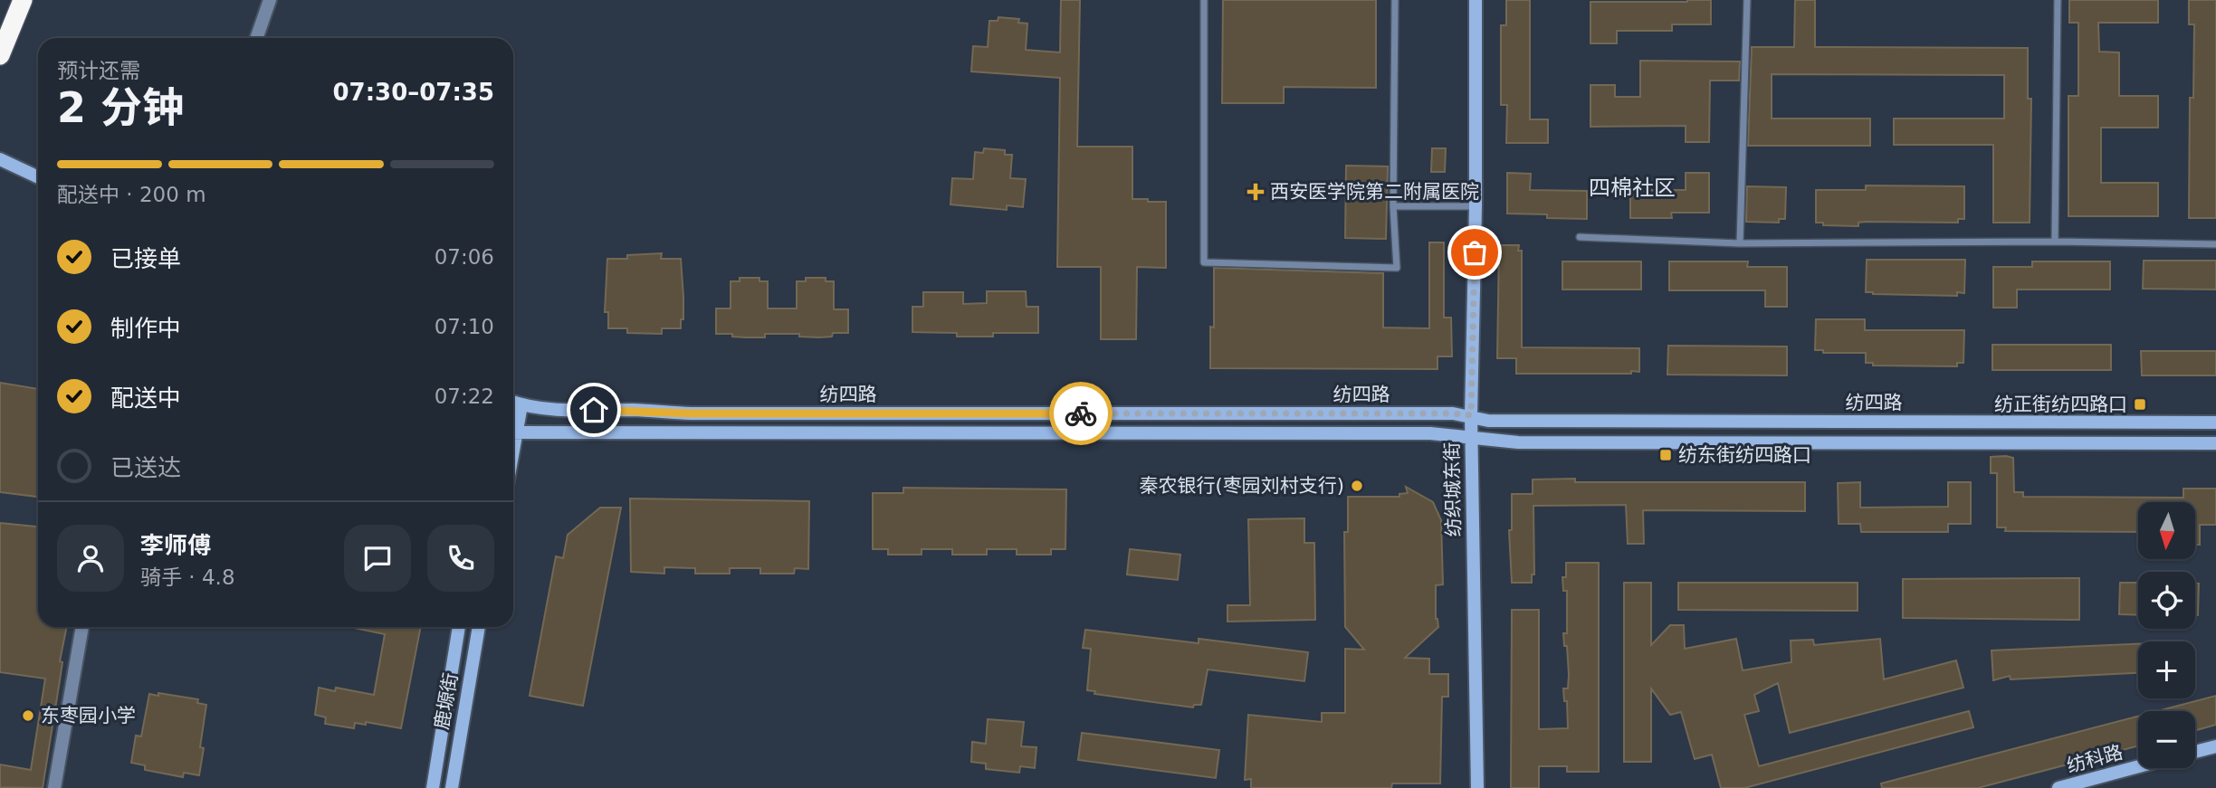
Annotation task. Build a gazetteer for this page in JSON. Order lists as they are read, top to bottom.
{
  "streets": {
    "street": [
      "纺四路",
      "纺织城东街",
      "鹿塬街",
      "纺科路"
    ]
  },
  "crossings": [
    ["纺四路", "纺织城东街"]
  ],
  "districts": ["四棉社区"],
  "places": {
    "health": ["西安医学院第二附属医院"],
    "transit": ["纺正街纺四路口", "纺东街纺四路口"],
    "other": ["秦农银行(枣园刘村支行)", "东枣园小学"]
  },
  "north": "bottom",
  "page": {
    "heading": ["2 分钟", "预计还需", "07:30–07:35"],
    "panel": ["李师傅", "骑手 · 4.8"],
    "bar": "配送中 · 200 m",
    "list": [
      ["已接单", "07:06"],
      ["制作中", "07:10"],
      ["配送中", "07:22"],
      "已送达"
    ],
    "map_buttons": ["+", "−"]
  }
}
